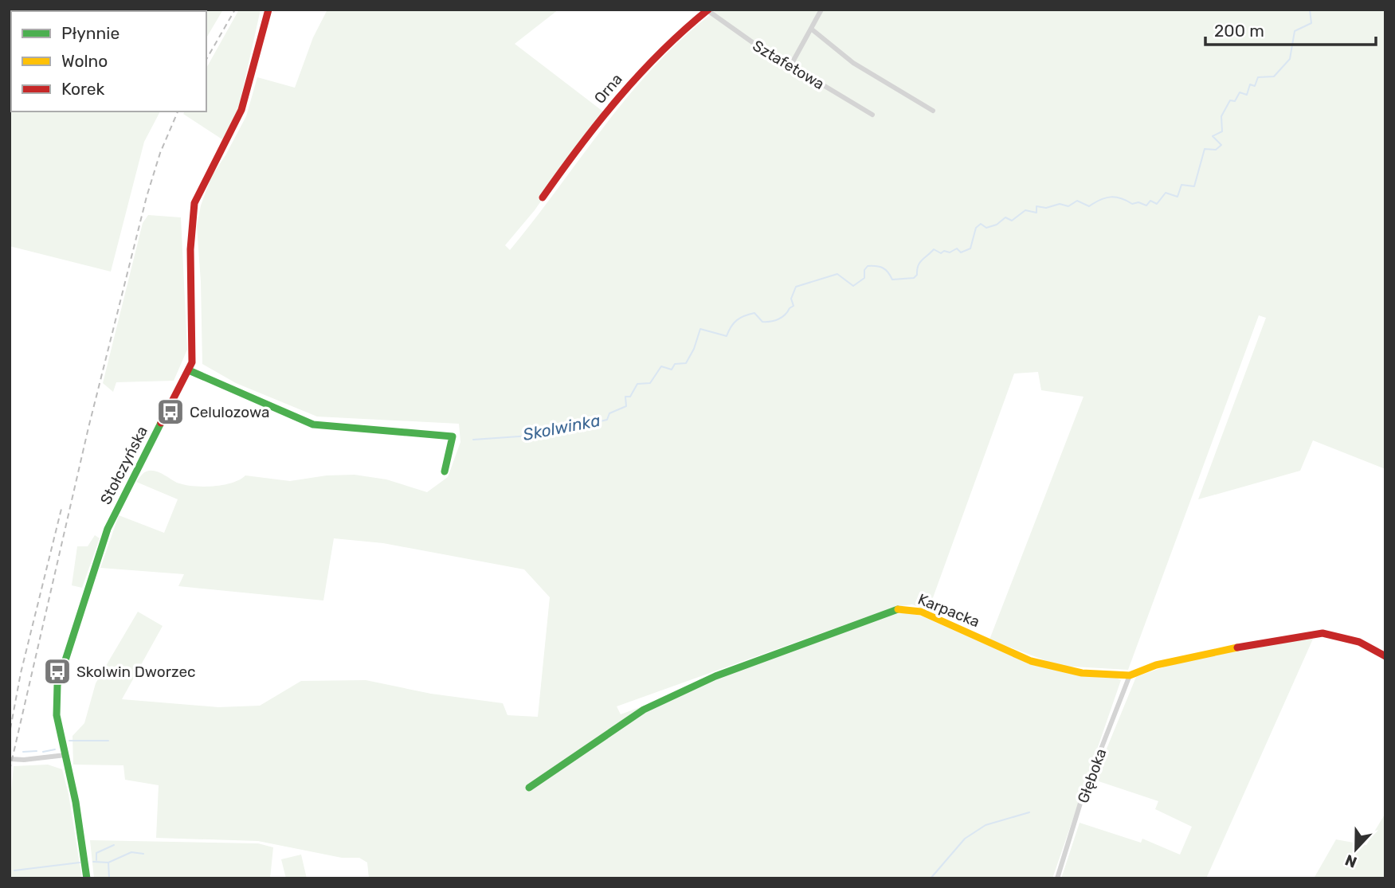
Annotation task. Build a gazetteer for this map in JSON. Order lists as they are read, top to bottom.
{
  "streets": {
    "street": [
      "Sztafetowa",
      "Orna",
      "Stołczyńska",
      "Karpacka",
      "Głęboka"
    ]
  },
  "crossings": [
    ["Sztafetowa", "Orna"],
    ["Karpacka", "Głęboka"]
  ],
  "water": ["Skolwinka"],
  "places": {
    "bus stop": ["Celulozowa", "Skolwin Dworzec"]
  },
  "legend": ["Płynnie", "Wolno", "Korek"],
  "scale_bar": "200 m",
  "north": "bottom"
}
